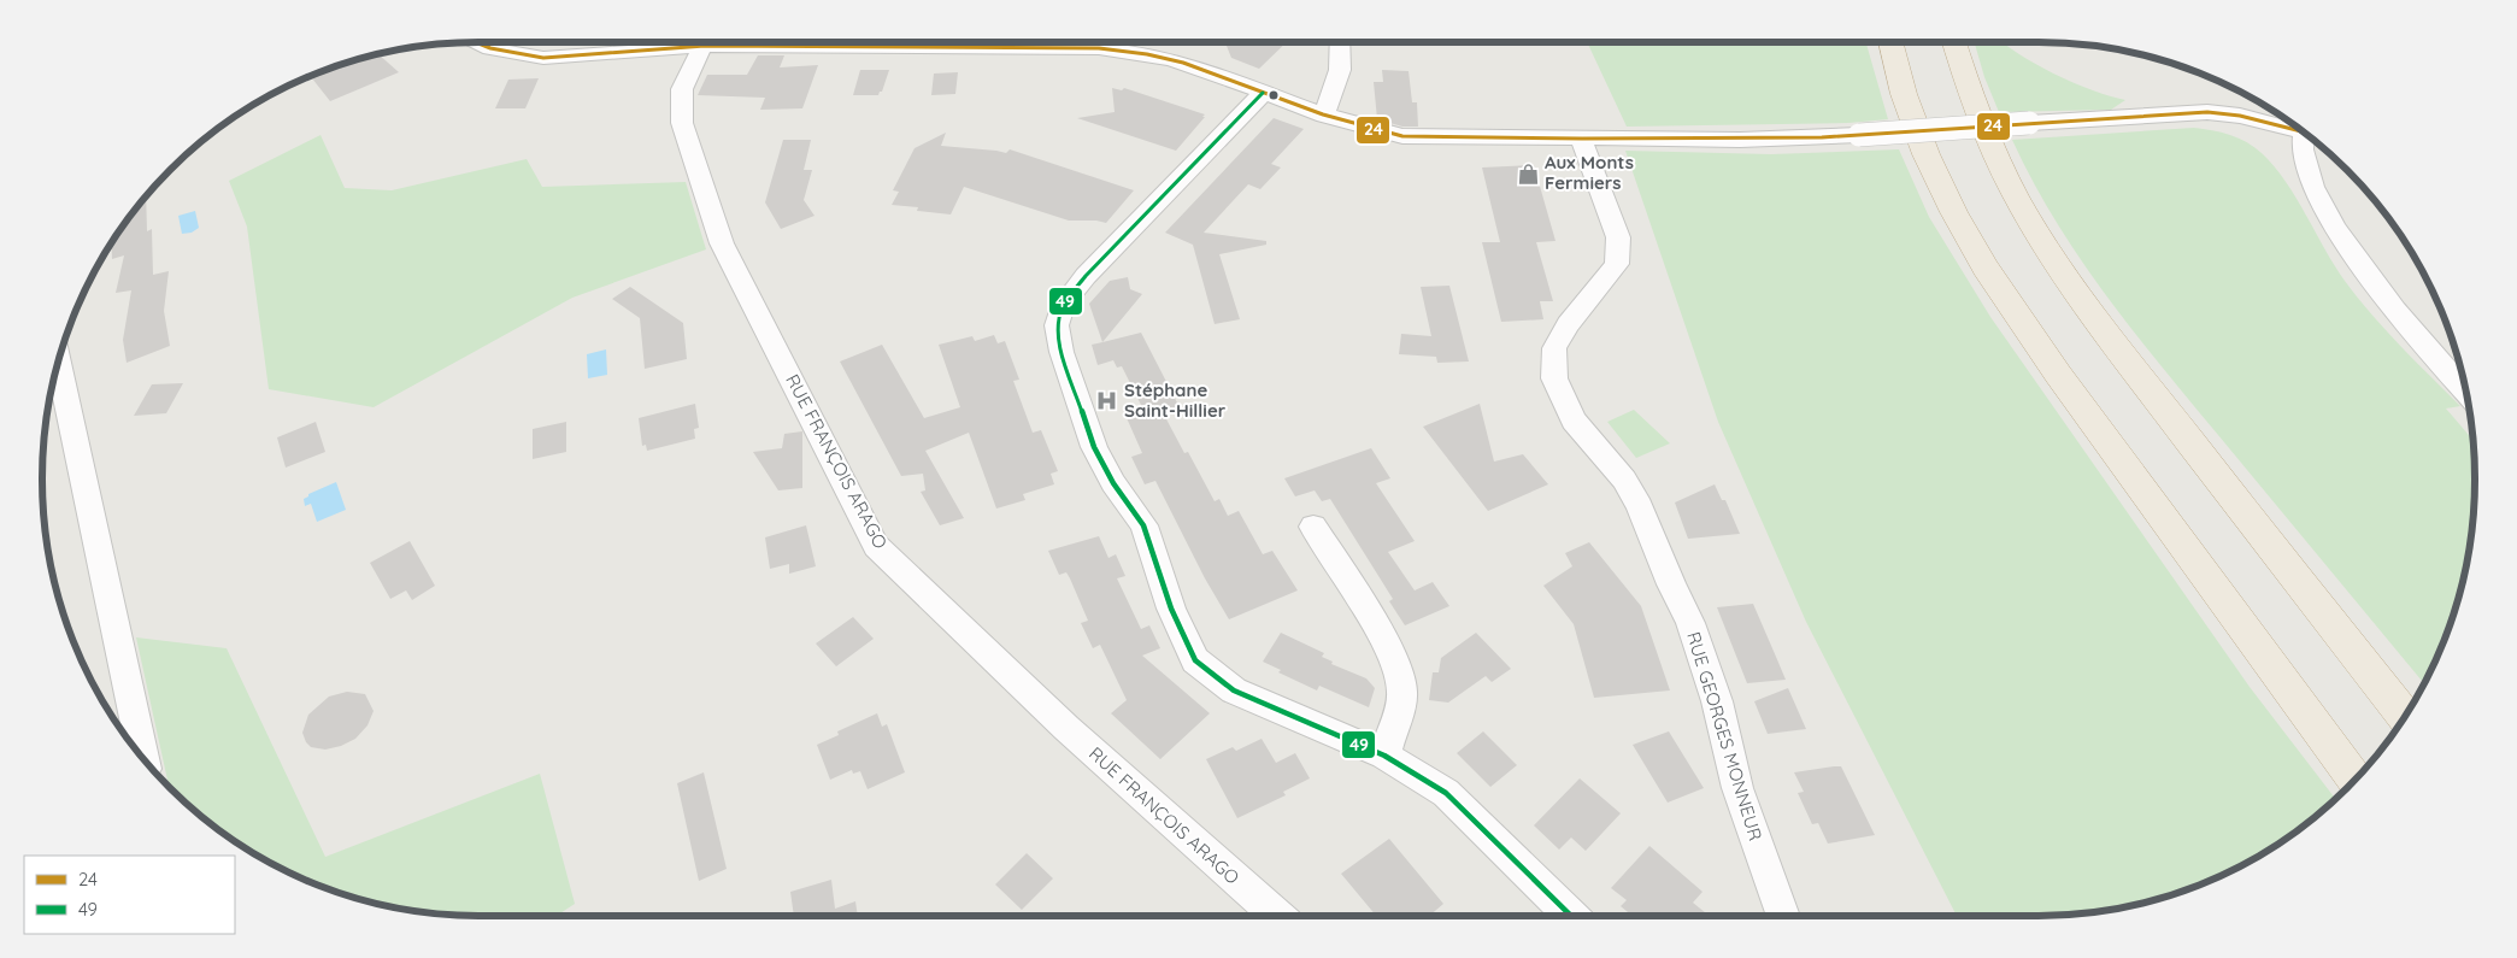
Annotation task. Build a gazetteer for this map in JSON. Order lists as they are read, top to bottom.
{
  "streets": {
    "street": ["RUE FRANÇOIS ARAGO", "RUE GEORGES MONNEUR"]
  },
  "places": {
    "shop": ["Aux Monts Fermiers"],
    "hospital": ["Stéphane Saint-Hillier"]
  },
  "lines": ["transit line 24", "transit line 49"],
  "legend": ["24", "49"]
}
